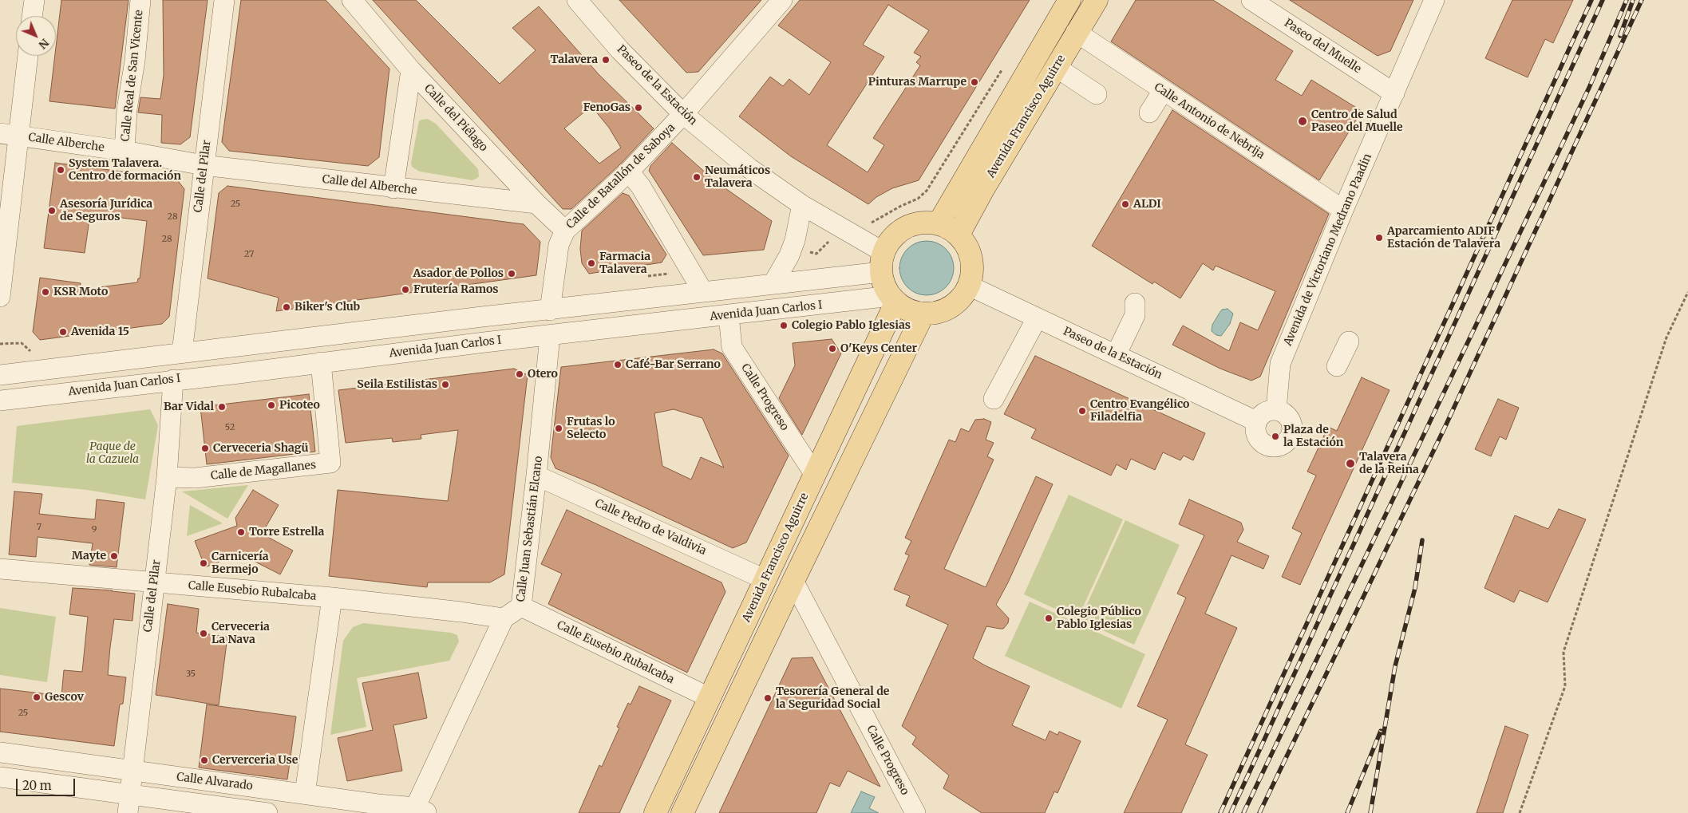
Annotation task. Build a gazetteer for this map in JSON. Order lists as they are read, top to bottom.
{
  "streets": {
    "main road": ["Avenida Francisco Aguirre"],
    "street": [
      "Paseo del Muelle",
      "Calle Real de San Vicente",
      "Paseo de la Estación",
      "Calle del Piélago",
      "Calle Antonio de Nebrija",
      "Calle Alberche",
      "Calle del Pilar",
      "Calle de Batallón de Saboya",
      "Calle del Alberche",
      "Avenida de Victoriano Medrano Paadin",
      "Avenida Juan Carlos I",
      "Calle Progreso",
      "Calle de Magallanes",
      "Calle Pedro de Valdivia",
      "Calle Juan Sebastián Elcano",
      "Calle Eusebio Rubalcaba",
      "Calle Alvarado"
    ]
  },
  "crossings": [
    ["Paseo del Muelle", "Avenida de Victoriano Medrano Paadin"],
    ["Calle Real de San Vicente", "Calle Alberche"],
    ["Paseo de la Estación", "Avenida Francisco Aguirre"],
    ["Paseo de la Estación", "Calle de Batallón de Saboya"],
    ["Paseo de la Estación", "Avenida de Victoriano Medrano Paadin"],
    ["Paseo de la Estación", "Avenida Juan Carlos I"],
    ["Avenida Francisco Aguirre", "Calle Antonio de Nebrija"],
    ["Avenida Francisco Aguirre", "Avenida Juan Carlos I"],
    ["Avenida Francisco Aguirre", "Calle Progreso"],
    ["Avenida Francisco Aguirre", "Calle Pedro de Valdivia"],
    ["Avenida Francisco Aguirre", "Calle Eusebio Rubalcaba"],
    ["Calle del Piélago", "Calle de Batallón de Saboya"],
    ["Calle del Piélago", "Calle del Alberche"],
    ["Calle Antonio de Nebrija", "Avenida de Victoriano Medrano Paadin"],
    ["Calle Alberche", "Calle del Pilar"],
    ["Calle Alberche", "Calle del Alberche"],
    ["Calle del Pilar", "Calle del Alberche"],
    ["Calle del Pilar", "Avenida Juan Carlos I"],
    ["Calle del Pilar", "Calle de Magallanes"],
    ["Calle del Pilar", "Calle Eusebio Rubalcaba"],
    ["Calle del Pilar", "Calle Alvarado"],
    ["Avenida Juan Carlos I", "Calle Progreso"],
    ["Avenida Juan Carlos I", "Calle de Magallanes"],
    ["Avenida Juan Carlos I", "Calle Juan Sebastián Elcano"],
    ["Calle Pedro de Valdivia", "Calle Juan Sebastián Elcano"],
    ["Calle Juan Sebastián Elcano", "Calle Eusebio Rubalcaba"]
  ],
  "parks": ["Paque de la Cazuela"],
  "places": [
    "Talavera",
    "Pinturas Marrupe",
    "FenoGas",
    "Centro de Salud Paseo del Muelle",
    "System Talavera. Centro de formación",
    "Neumáticos Talavera",
    "ALDI",
    "Asesoría Jurídica de Seguros",
    "Aparcamiento ADIF Estación de Talavera",
    "Farmacia Talavera",
    "Asador de Pollos",
    "Frutería Ramos",
    "KSR Moto",
    "Biker's Club",
    "Colegio Pablo Iglesias",
    "Avenida 15",
    "O'Keys Center",
    "Café-Bar Serrano",
    "Otero",
    "Seila Estilistas",
    "Picoteo",
    "Bar Vidal",
    "Centro Evangélico Filadelfia",
    "Frutas lo Selecto",
    "Plaza de la Estación",
    "Cerveceria Shagü",
    "Talavera de la Reina",
    "Torre Estrella",
    "Mayte",
    "Carnicería Bermejo",
    "Colegio Público Pablo Iglesias",
    "Cerveceria La Nava",
    "Gescov",
    "Tesorería General de la Seguridad Social",
    "Cerverceria Use"
  ],
  "house_numbers": [
    "25",
    "28",
    "28",
    "27",
    "52",
    "7",
    "9",
    "35",
    "25"
  ],
  "scale_bar": "20 m",
  "north": "bottom right"
}
